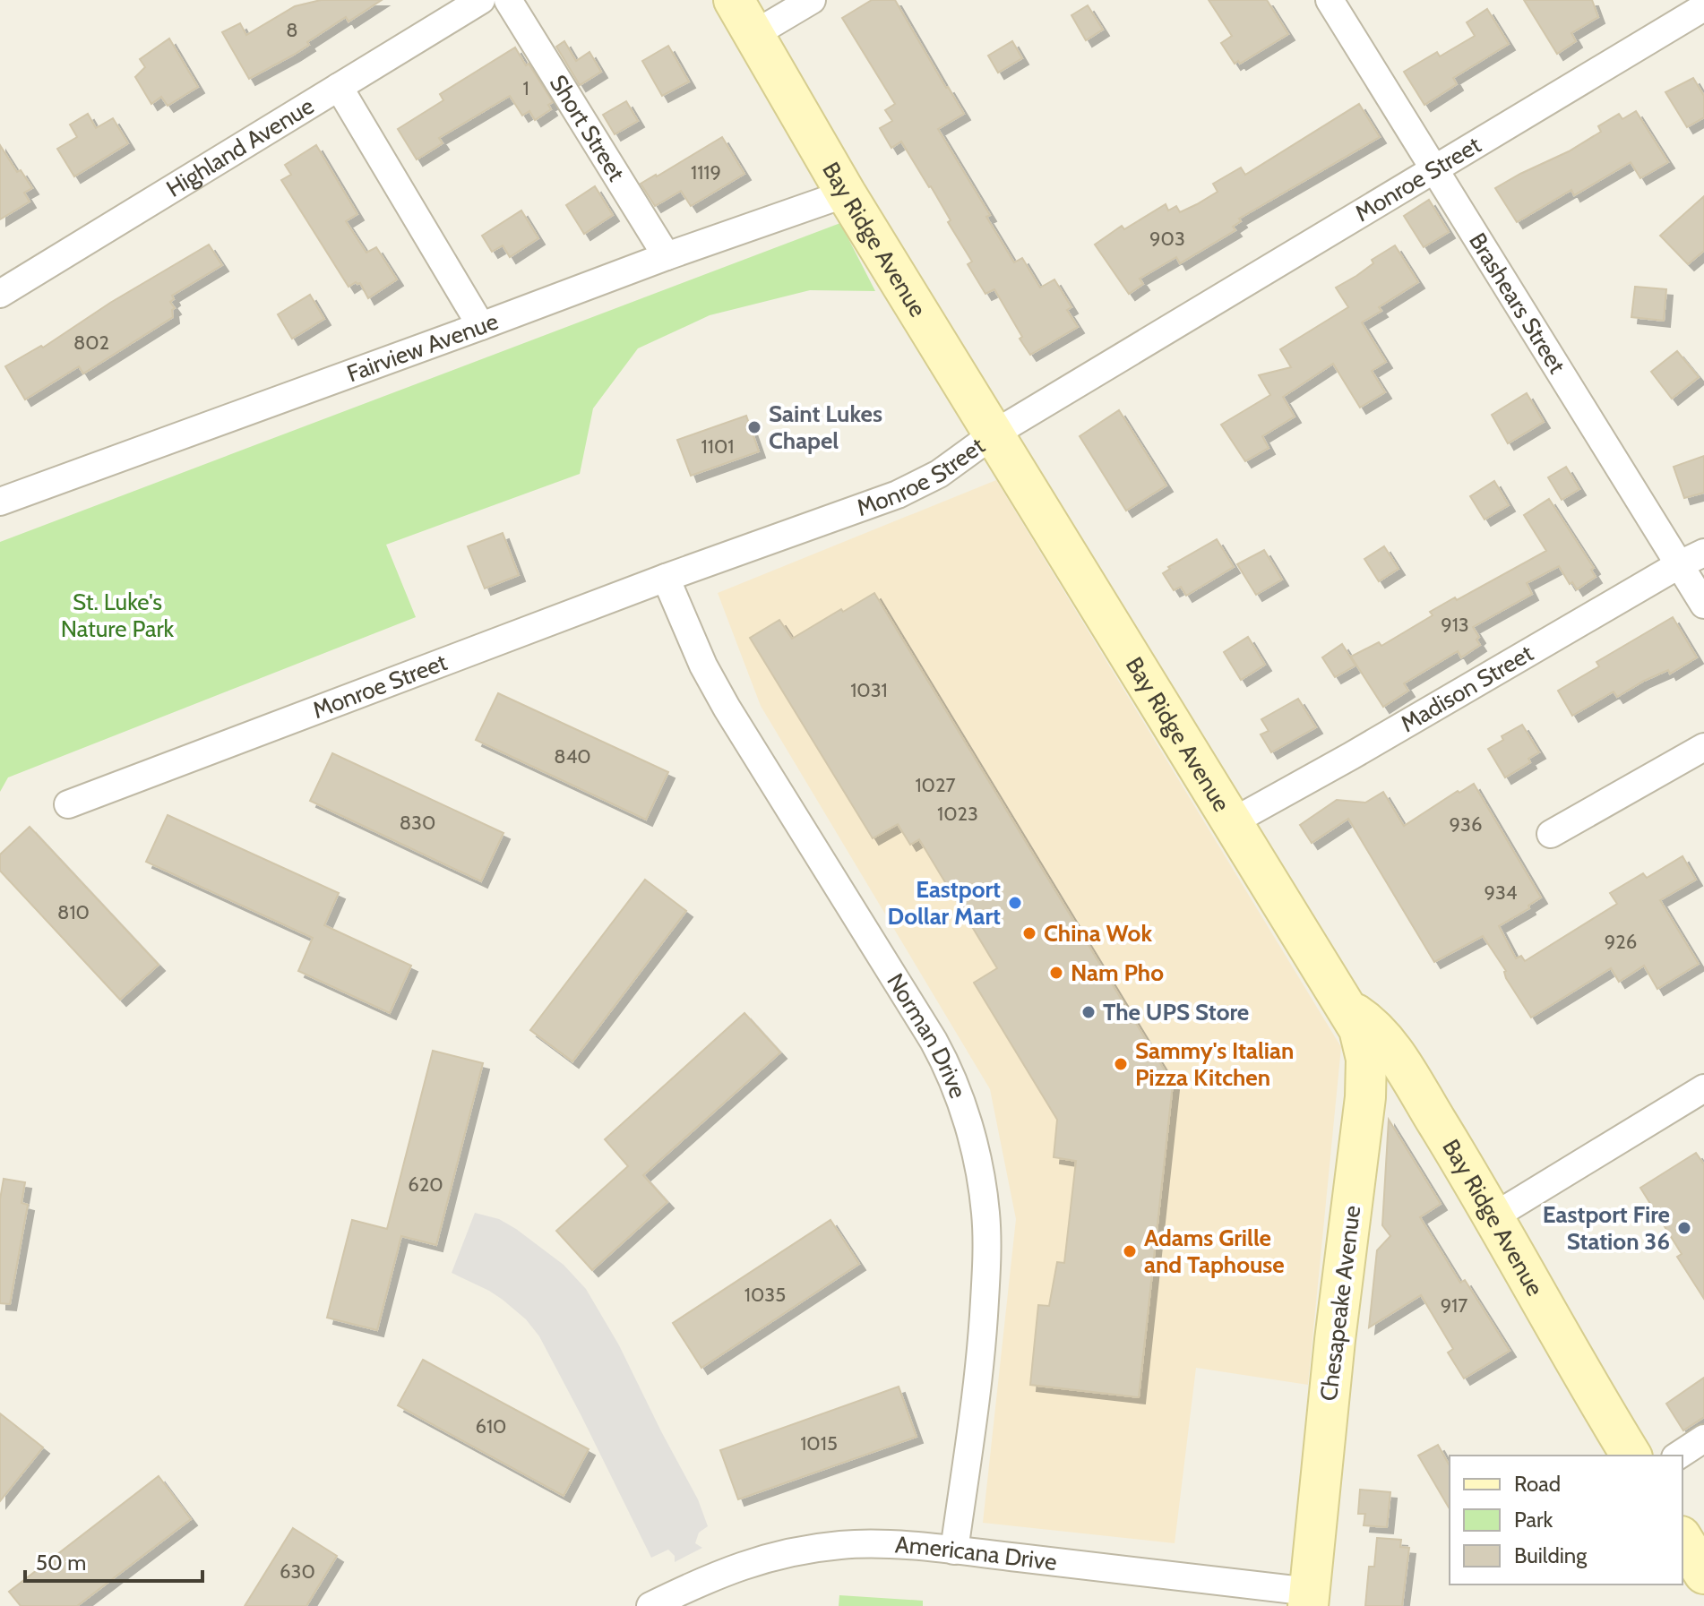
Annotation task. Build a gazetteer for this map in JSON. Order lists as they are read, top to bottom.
{
  "streets": {
    "main road": ["Bay Ridge Avenue", "Chesapeake Avenue"],
    "street": [
      "Short Street",
      "Highland Avenue",
      "Monroe Street",
      "Brashears Street",
      "Fairview Avenue",
      "Madison Street",
      "Norman Drive",
      "Americana Drive"
    ]
  },
  "crossings": [
    ["Short Street", "Fairview Avenue"],
    ["Monroe Street", "Bay Ridge Avenue"],
    ["Monroe Street", "Brashears Street"],
    ["Monroe Street", "Norman Drive"],
    ["Bay Ridge Avenue", "Fairview Avenue"],
    ["Bay Ridge Avenue", "Madison Street"],
    ["Bay Ridge Avenue", "Chesapeake Avenue"],
    ["Brashears Street", "Madison Street"],
    ["Norman Drive", "Americana Drive"],
    ["Chesapeake Avenue", "Americana Drive"]
  ],
  "parks": ["St. Luke's Nature Park"],
  "places": [
    "Saint Lukes Chapel",
    "Eastport Dollar Mart",
    "China Wok",
    "Nam Pho",
    "The UPS Store",
    "Sammy's Italian Pizza Kitchen",
    "Eastport Fire Station 36",
    "Adams Grille and Taphouse"
  ],
  "house_numbers": [
    "8",
    "1",
    "1119",
    "903",
    "802",
    "1101",
    "913",
    "1031",
    "840",
    "1027",
    "1023",
    "830",
    "936",
    "934",
    "810",
    "926",
    "620",
    "1035",
    "917",
    "610",
    "1015",
    "630"
  ],
  "legend": ["Road", "Park", "Building"],
  "scale_bar": "50 m"
}
